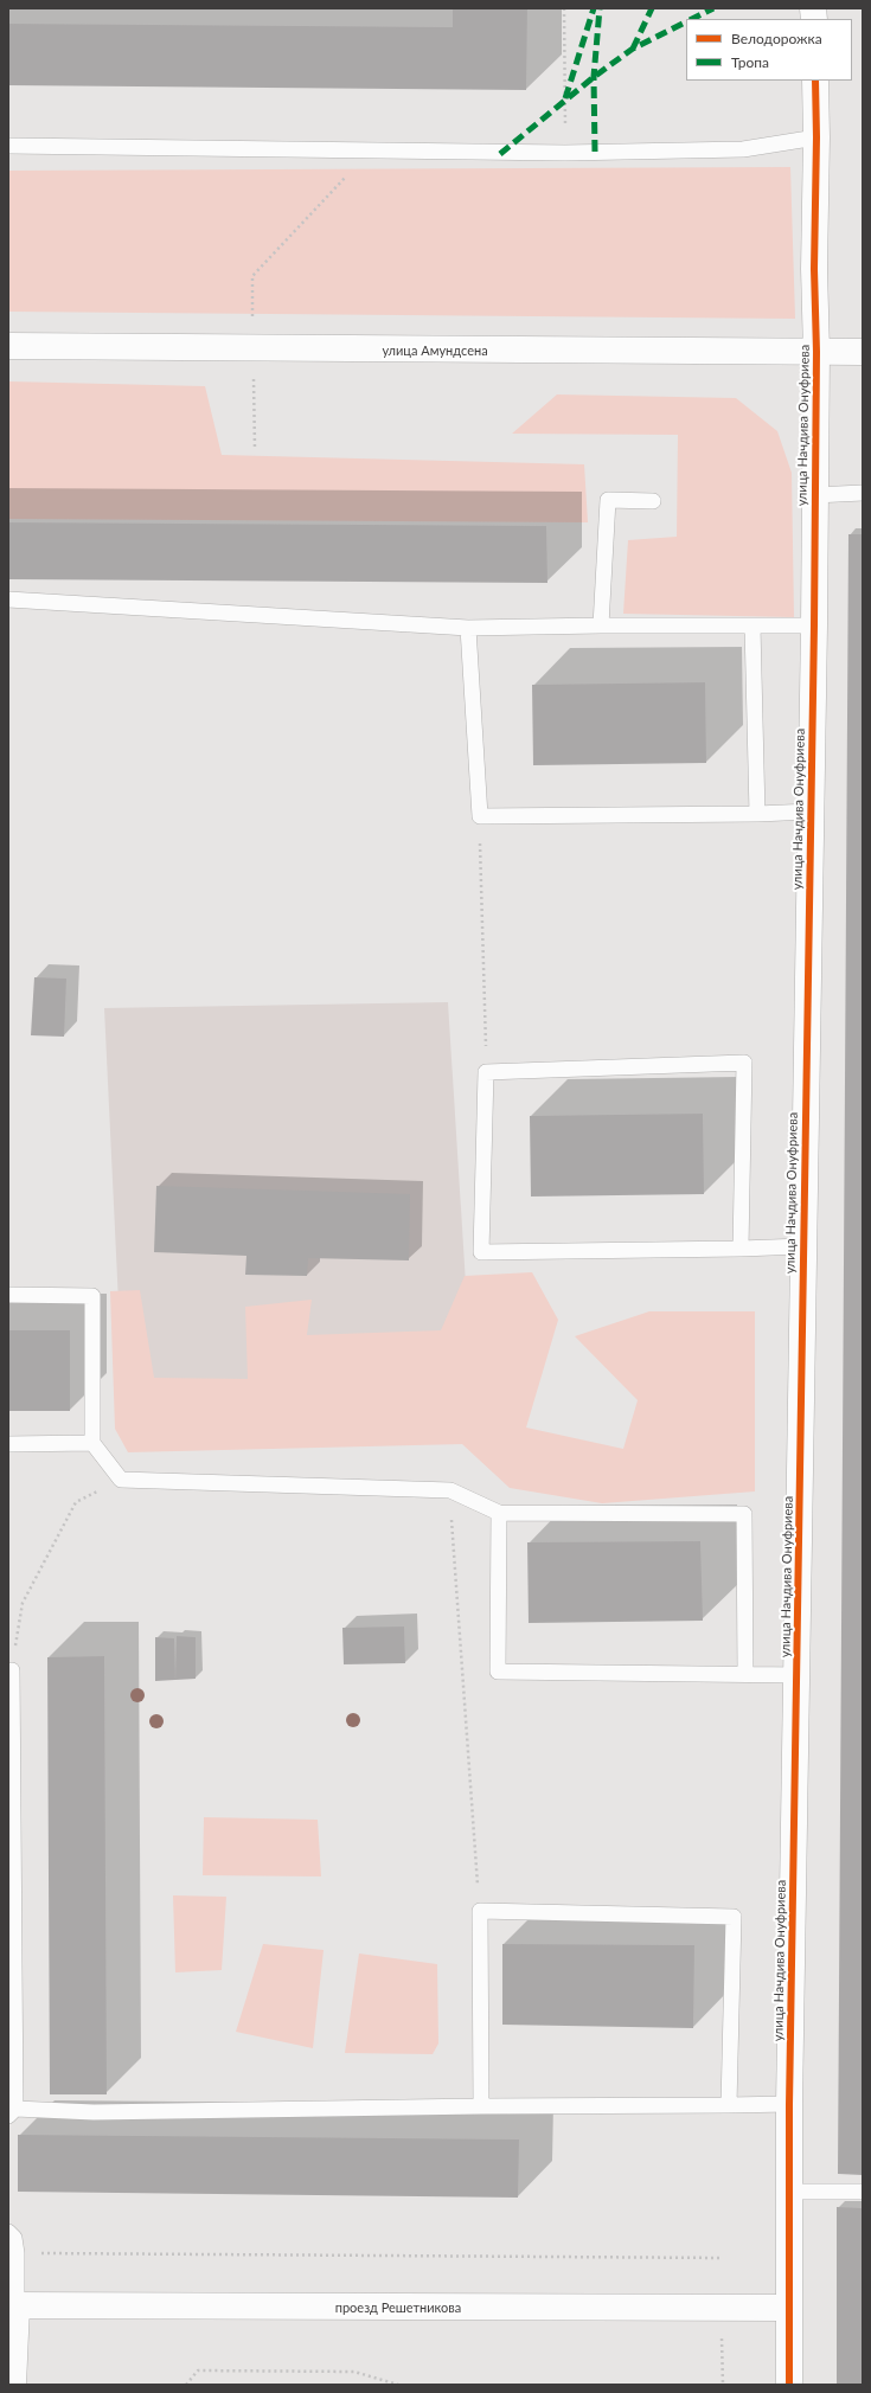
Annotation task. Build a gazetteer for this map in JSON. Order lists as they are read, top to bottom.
{
  "streets": {
    "street": ["улица Амундсена", "улица Начдива Онуфриева", "проезд Решетникова"]
  },
  "crossings": [
    ["улица Амундсена", "улица Начдива Онуфриева"],
    ["улица Начдива Онуфриева", "проезд Решетникова"]
  ],
  "legend": ["Велодорожка", "Тропа"]
}
